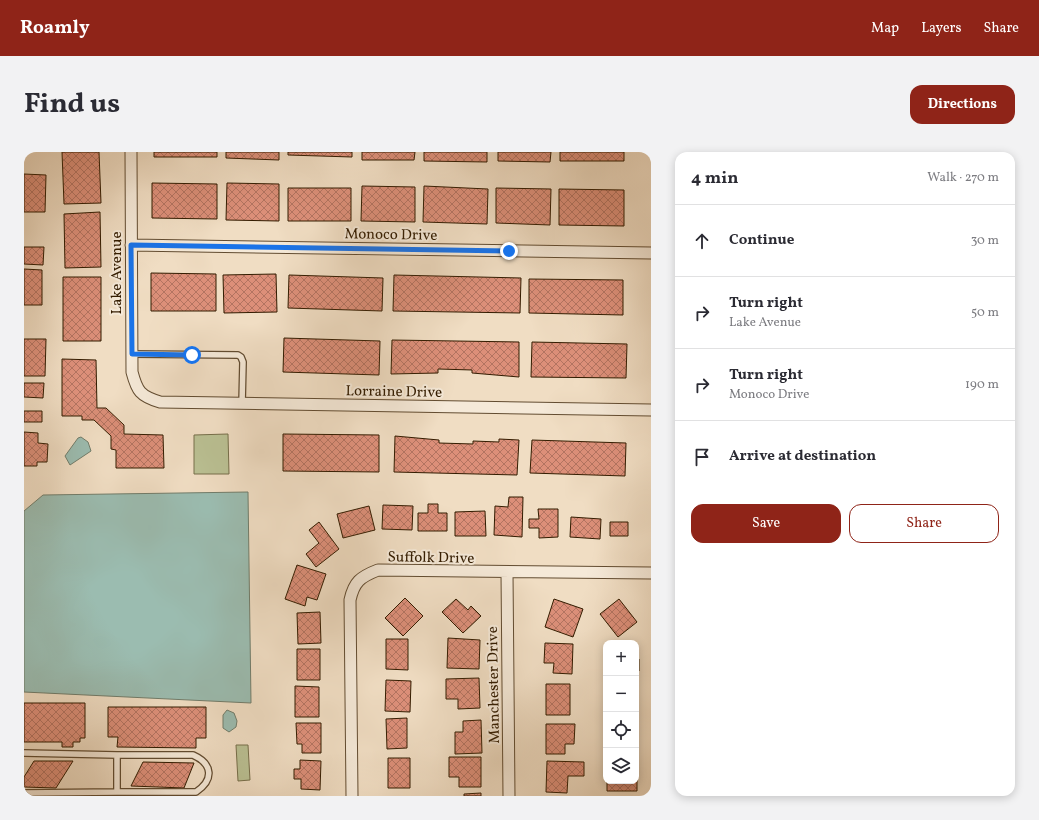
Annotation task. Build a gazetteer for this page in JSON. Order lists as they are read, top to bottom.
{
  "streets": {
    "street": [
      "Monoco Drive",
      "Lake Avenue",
      "Lorraine Drive",
      "Suffolk Drive",
      "Manchester Drive"
    ]
  },
  "crossings": [
    ["Monoco Drive", "Lake Avenue"],
    ["Lake Avenue", "Lorraine Drive"],
    ["Suffolk Drive", "Manchester Drive"]
  ],
  "page": {
    "header": "Roamly",
    "nav": ["Map", "Layers", "Share"],
    "title": "Find us",
    "buttons": [
      "Directions",
      ["Save", "Share"]
    ],
    "heading": ["4 min", "Walk · 270 m"],
    "list": [
      ["Continue", "30 m"],
      ["Turn right", "Lake Avenue", "50 m"],
      ["Turn right", "Monoco Drive", "190 m"],
      "Arrive at destination"
    ],
    "map_buttons": ["+", "−"]
  }
}
